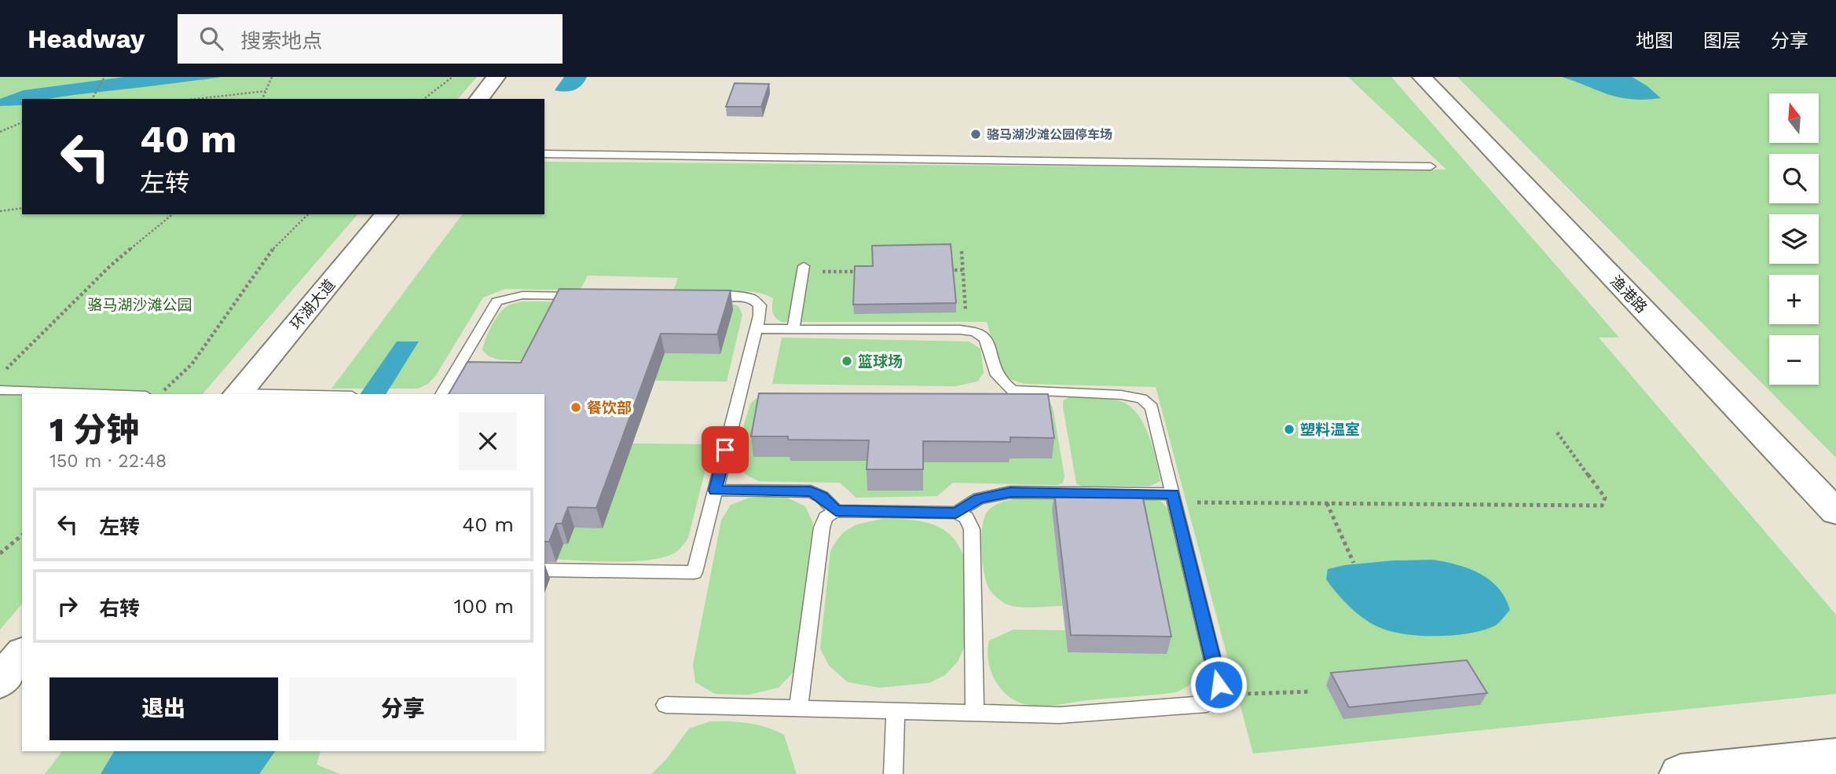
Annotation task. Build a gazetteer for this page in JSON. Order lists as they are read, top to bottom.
{
  "streets": {
    "street": ["渔港路", "环湖大道"]
  },
  "parks": ["骆马湖沙滩公园"],
  "places": [
    "骆马湖沙滩公园停车场",
    "篮球场",
    "餐饮部",
    "塑料温室"
  ],
  "north": "top",
  "page": {
    "header": "Headway",
    "search": "搜索地点",
    "nav": ["地图", "图层", "分享"],
    "map_buttons": ["+", "−"],
    "turn": ["40 m", "左转"],
    "heading": ["1 分钟", "150 m · 22:48"],
    "list": [
      {
        "name": "左转",
        "value": "40 m"
      },
      {
        "name": "右转",
        "value": "100 m"
      }
    ],
    "buttons": ["退出", "分享"]
  }
}
